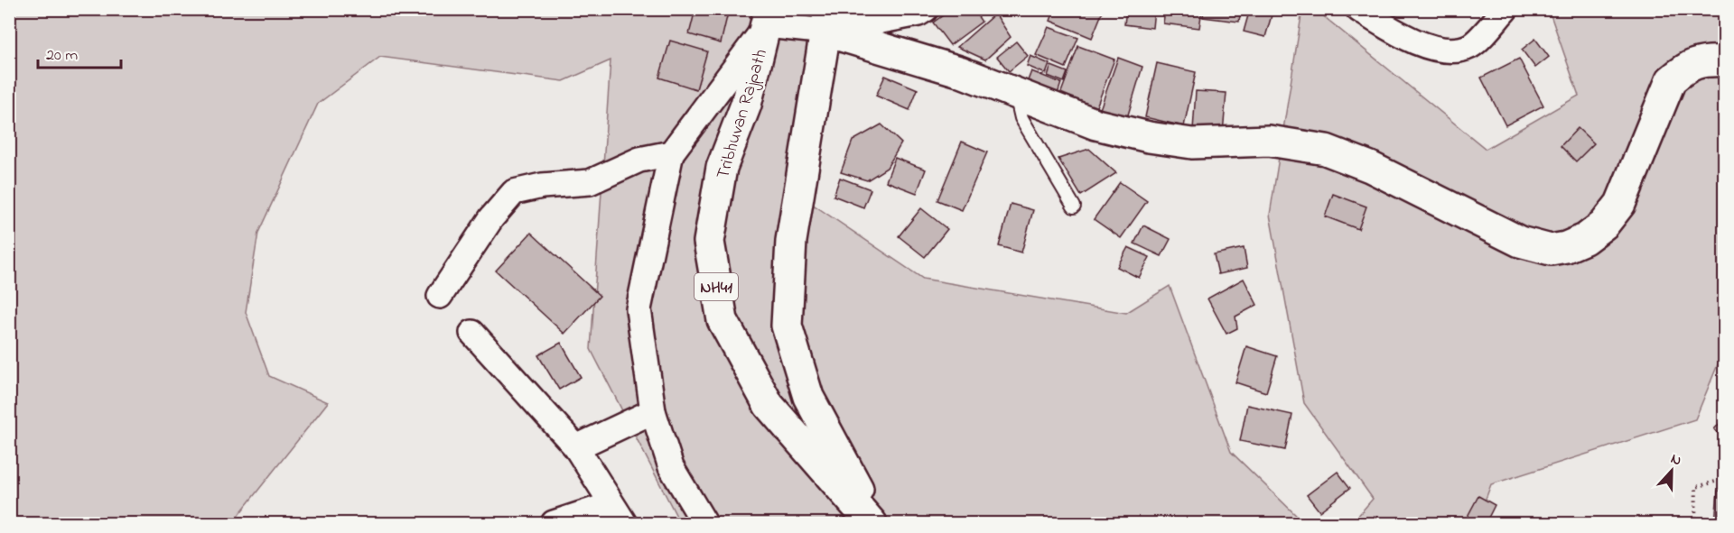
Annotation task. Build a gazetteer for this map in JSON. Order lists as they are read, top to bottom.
{
  "streets": {
    "main road": ["Tribhuvan Rajpath", "NH41"]
  },
  "scale_bar": "20 m",
  "north": "top"
}
